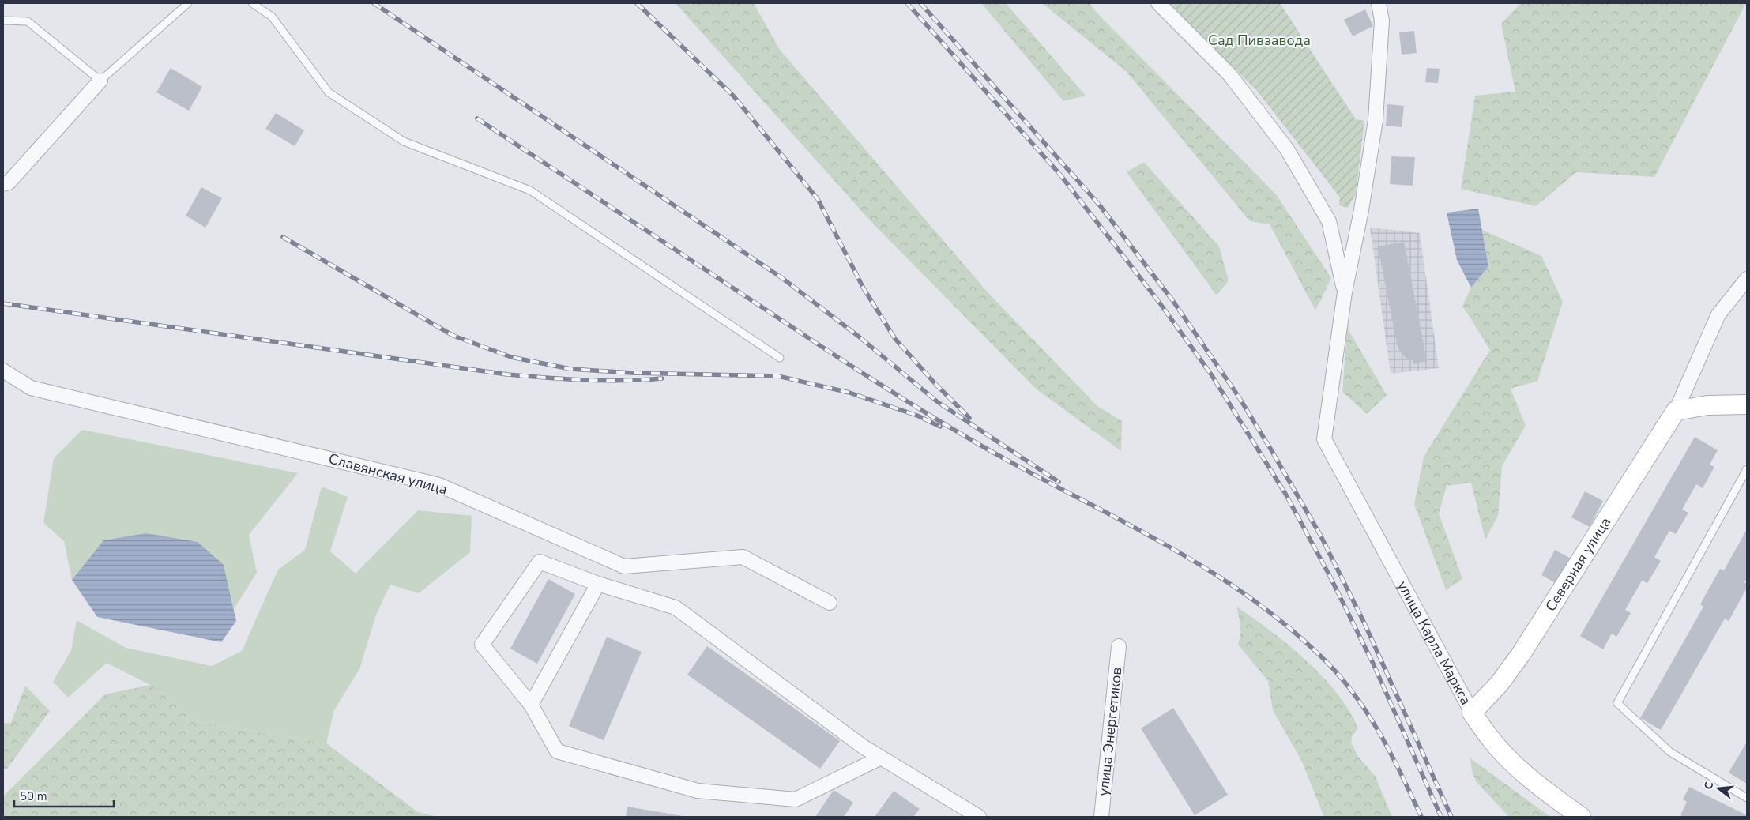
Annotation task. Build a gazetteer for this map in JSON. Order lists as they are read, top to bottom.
{
  "streets": {
    "street": [
      "Славянская улица",
      "Северная улица",
      "улица Карла Маркса",
      "улица Энергетиков"
    ]
  },
  "crossings": [
    ["Северная улица", "улица Карла Маркса"]
  ],
  "parks": ["Сад Пивзавода"],
  "scale_bar": "50 m",
  "north": "left"
}
